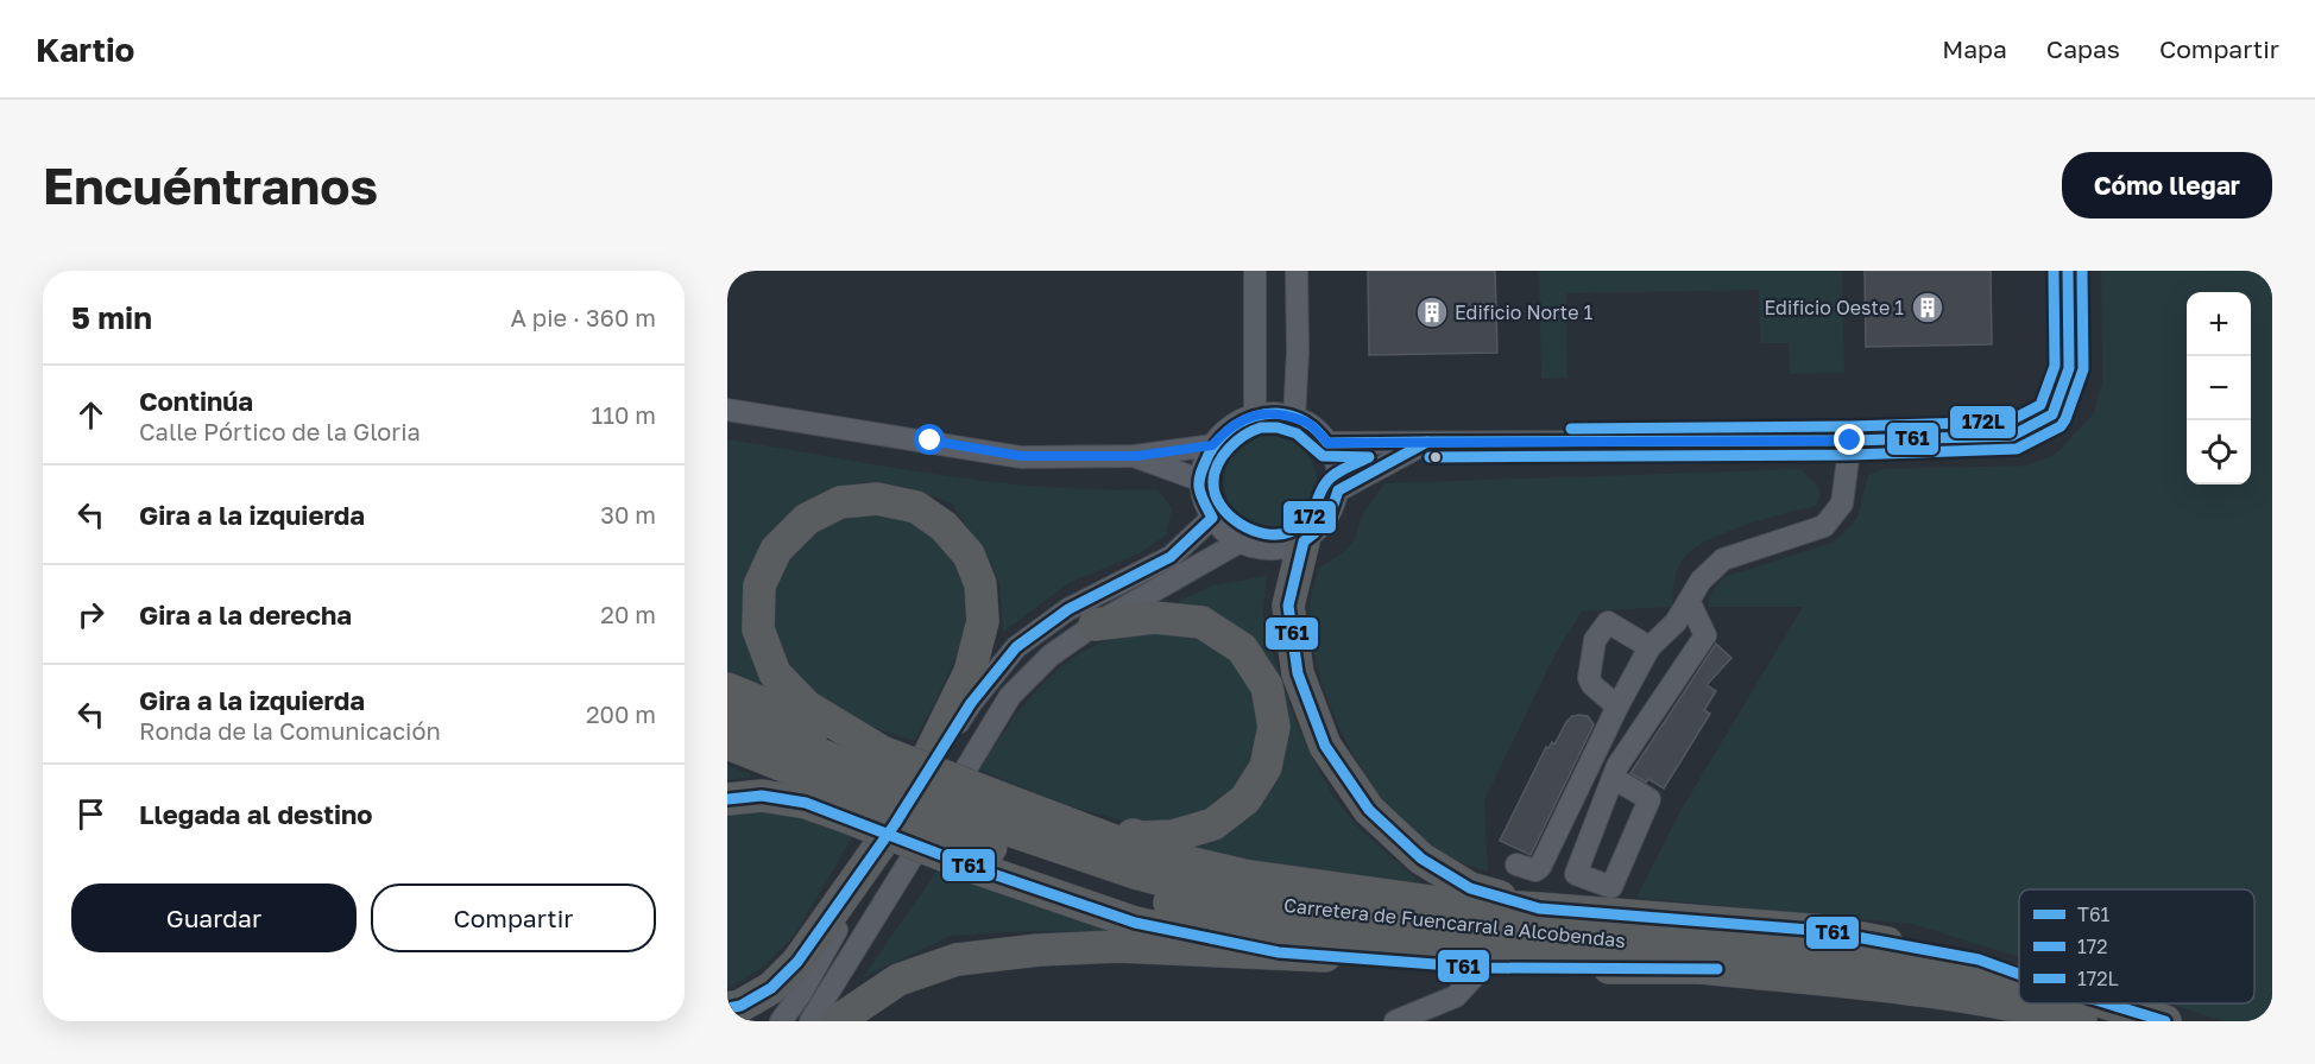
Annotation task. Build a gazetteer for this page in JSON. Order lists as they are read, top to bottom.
{
  "streets": {
    "highway": ["Carretera de Fuencarral a Alcobendas"]
  },
  "places": {
    "building": ["Edificio Oeste 1", "Edificio Norte 1"]
  },
  "lines": ["transit line T61", "transit line 172", "transit line 172L"],
  "legend": ["T61", "172", "172L"],
  "page": {
    "header": "Kartio",
    "nav": ["Mapa", "Capas", "Compartir"],
    "buttons": [
      "Cómo llegar",
      ["Guardar", "Compartir"]
    ],
    "title": "Encuéntranos",
    "heading": ["5 min", "A pie · 360 m"],
    "map_buttons": ["+", "−"],
    "list": [
      ["Continúa", "Calle Pórtico de la Gloria", "110 m"],
      ["Gira a la izquierda", "30 m"],
      ["Gira a la derecha", "20 m"],
      ["Gira a la izquierda", "Ronda de la Comunicación", "200 m"],
      "Llegada al destino"
    ]
  }
}
